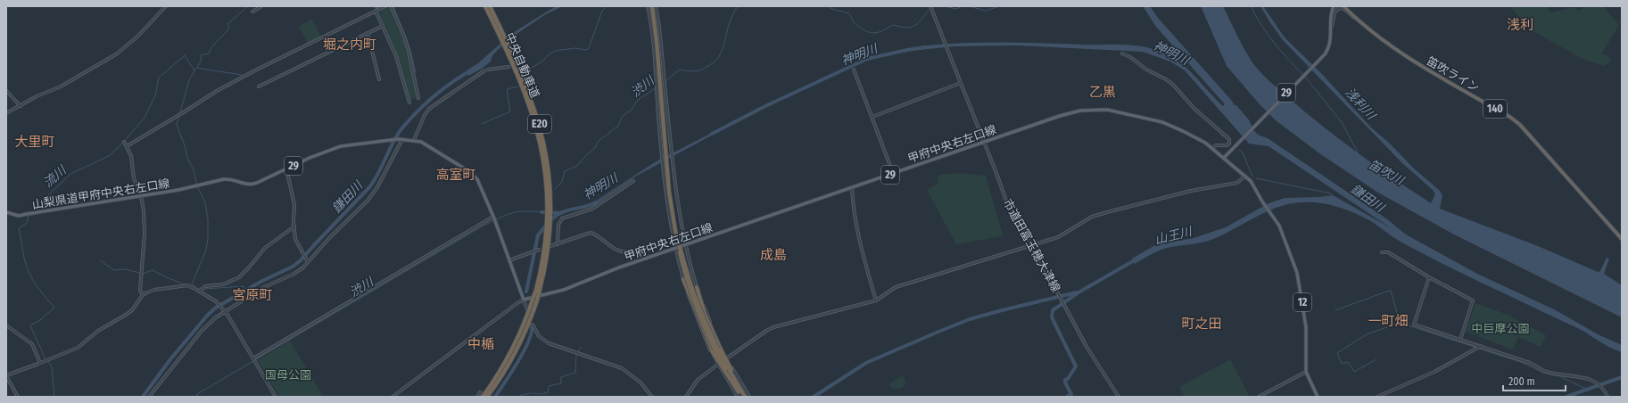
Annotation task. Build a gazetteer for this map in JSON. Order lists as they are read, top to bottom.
{
  "streets": {
    "highway": [
      "中央自動車道",
      "笛吹ライン",
      "140",
      "E20"
    ],
    "main road": [
      "29",
      "甲府中央右左口線",
      "山梨県道甲府中央右左口線",
      "12"
    ],
    "street": ["市道田富玉穂大津線"]
  },
  "crossings": [
    ["29", "甲府中央右左口線"],
    ["29", "山梨県道甲府中央右左口線"],
    ["29", "12"],
    ["甲府中央右左口線", "市道田富玉穂大津線"],
    ["甲府中央右左口線", "12"]
  ],
  "districts": [
    "浅利",
    "堀之内町",
    "乙黒",
    "大里町",
    "高室町",
    "成島",
    "宮原町",
    "一町畑",
    "町之田",
    "中楯"
  ],
  "water": [
    "神明川",
    "渋川",
    "浅利川",
    "笛吹川",
    "流川",
    "鎌田川",
    "山王川"
  ],
  "parks": ["中巨摩公園", "国母公園"],
  "scale_bar": "200 m"
}
